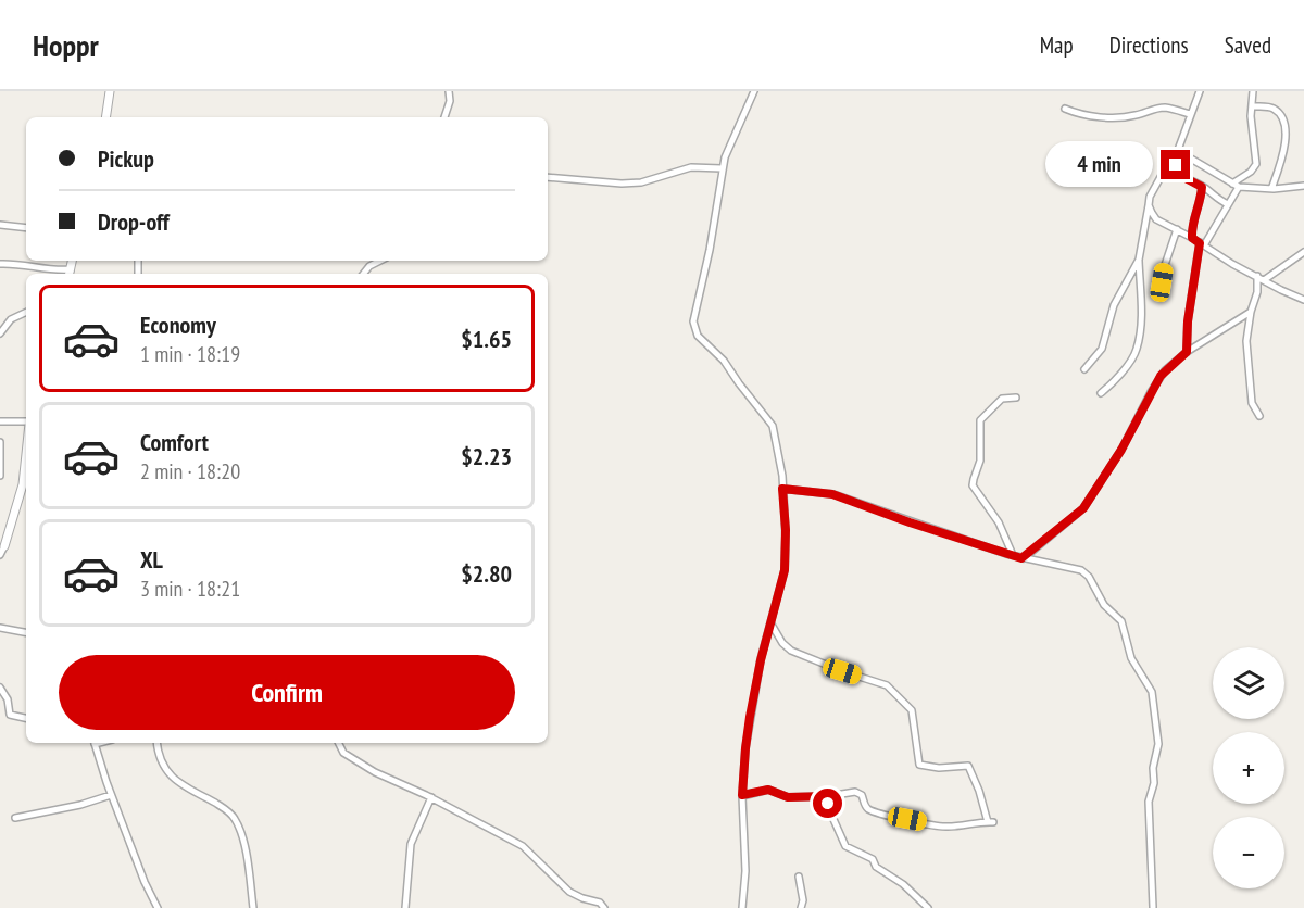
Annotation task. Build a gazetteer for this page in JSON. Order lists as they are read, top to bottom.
{
  "page": {
    "header": "Hoppr",
    "nav": ["Map", "Directions", "Saved"],
    "banner": ["Pickup", "Drop-off"],
    "bubble": "4 min",
    "list": [
      {
        "name": "Economy",
        "note": "1 min · 18:19",
        "value": "$1.65"
      },
      {
        "name": "Comfort",
        "note": "2 min · 18:20",
        "value": "$2.23"
      },
      {
        "name": "XL",
        "note": "3 min · 18:21",
        "value": "$2.80"
      }
    ],
    "buttons": "Confirm",
    "map_buttons": ["+", "−"]
  }
}
